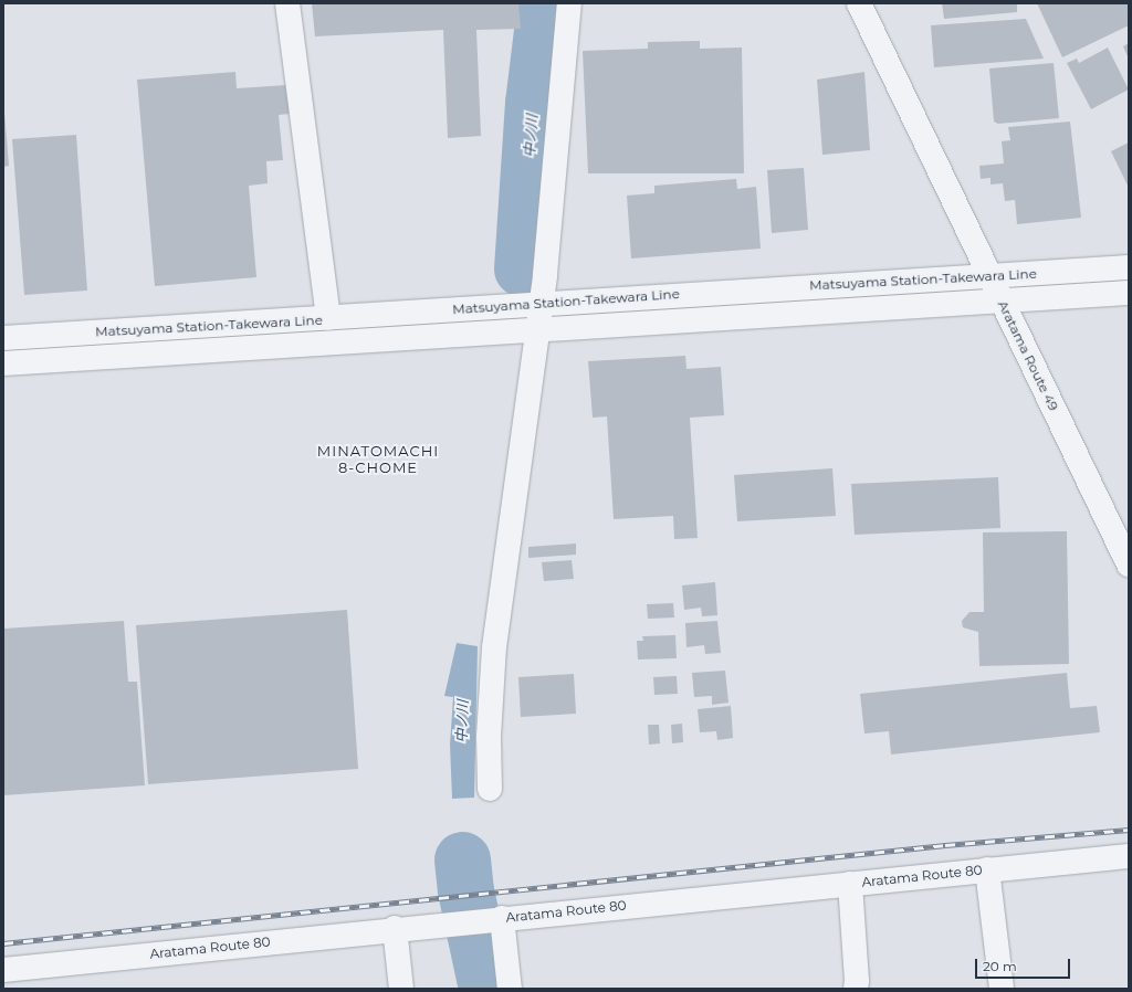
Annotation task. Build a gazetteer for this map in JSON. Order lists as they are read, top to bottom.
{
  "streets": {
    "street": ["Matsuyama Station-Takewara Line", "Aratama Route 49", "Aratama Route 80"]
  },
  "crossings": [
    ["Matsuyama Station-Takewara Line", "Aratama Route 49"]
  ],
  "districts": ["MINATOMACHI 8-CHOME"],
  "water": ["中ノ川"],
  "scale_bar": "20 m"
}
